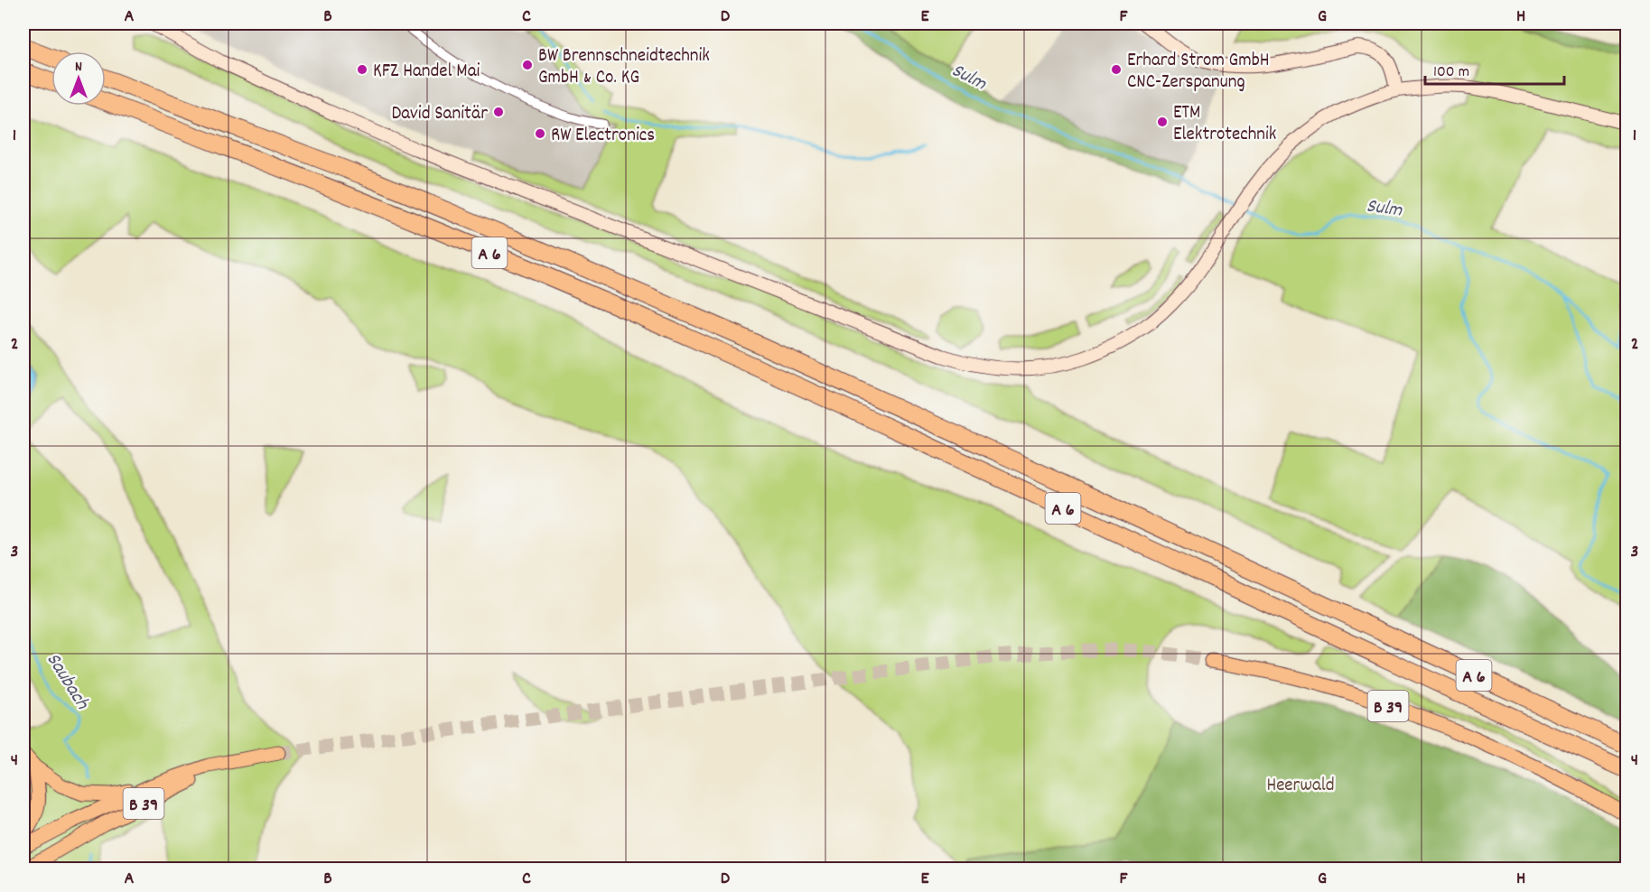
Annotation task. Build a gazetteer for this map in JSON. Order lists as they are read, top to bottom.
{
  "streets": {
    "highway": ["A 6"],
    "main road": ["B 39"]
  },
  "water": ["Sulm", "Saubach"],
  "parks": ["Heerwald"],
  "places": [
    "BW Brennschneidtechnik GmbH & Co. KG",
    "KFZ Handel Mai",
    "Erhard Strom GmbH CNC-Zerspanung",
    "David Sanitär",
    "ETM Elektrotechnik",
    "RW Electronics"
  ],
  "scale_bar": "100 m",
  "north": "top",
  "grid": {
    "columns": [
      "A",
      "B",
      "C",
      "D",
      "E",
      "F",
      "G",
      "H"
    ],
    "rows": [
      "1",
      "2",
      "3",
      "4"
    ]
  }
}
